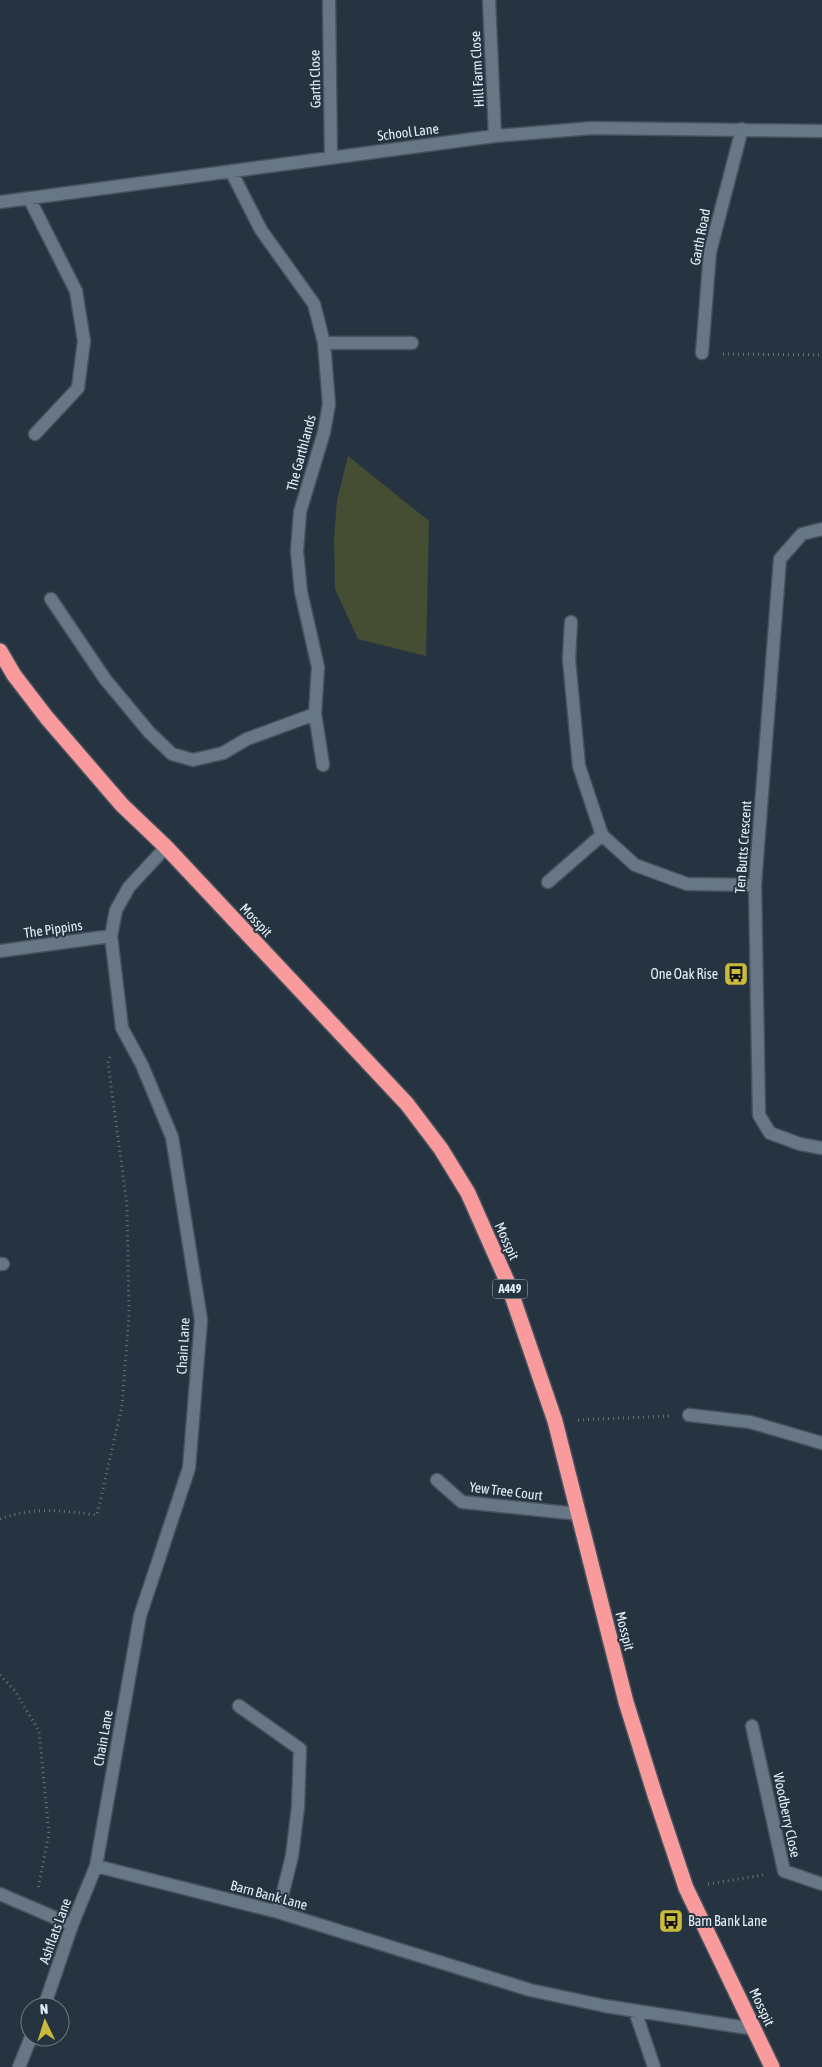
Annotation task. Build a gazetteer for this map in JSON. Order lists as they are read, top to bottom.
{
  "streets": {
    "highway": ["Mosspit", "A449"],
    "street": [
      "Hill Farm Close",
      "Garth Close",
      "School Lane",
      "Garth Road",
      "The Garthlands",
      "Ten Butts Crescent",
      "The Pippins",
      "Chain Lane",
      "Yew Tree Court",
      "Woodberry Close",
      "Barn Bank Lane",
      "Ashflats Lane"
    ]
  },
  "crossings": [
    ["Hill Farm Close", "School Lane"],
    ["Garth Close", "School Lane"],
    ["School Lane", "Garth Road"],
    ["School Lane", "The Garthlands"],
    ["Mosspit", "Chain Lane"],
    ["Mosspit", "Yew Tree Court"],
    ["Mosspit", "Barn Bank Lane"],
    ["The Pippins", "Chain Lane"],
    ["Chain Lane", "Barn Bank Lane"],
    ["Chain Lane", "Ashflats Lane"],
    ["Barn Bank Lane", "Ashflats Lane"]
  ],
  "places": {
    "bus stop": ["One Oak Rise", "Barn Bank Lane"]
  },
  "north": "top"
}
